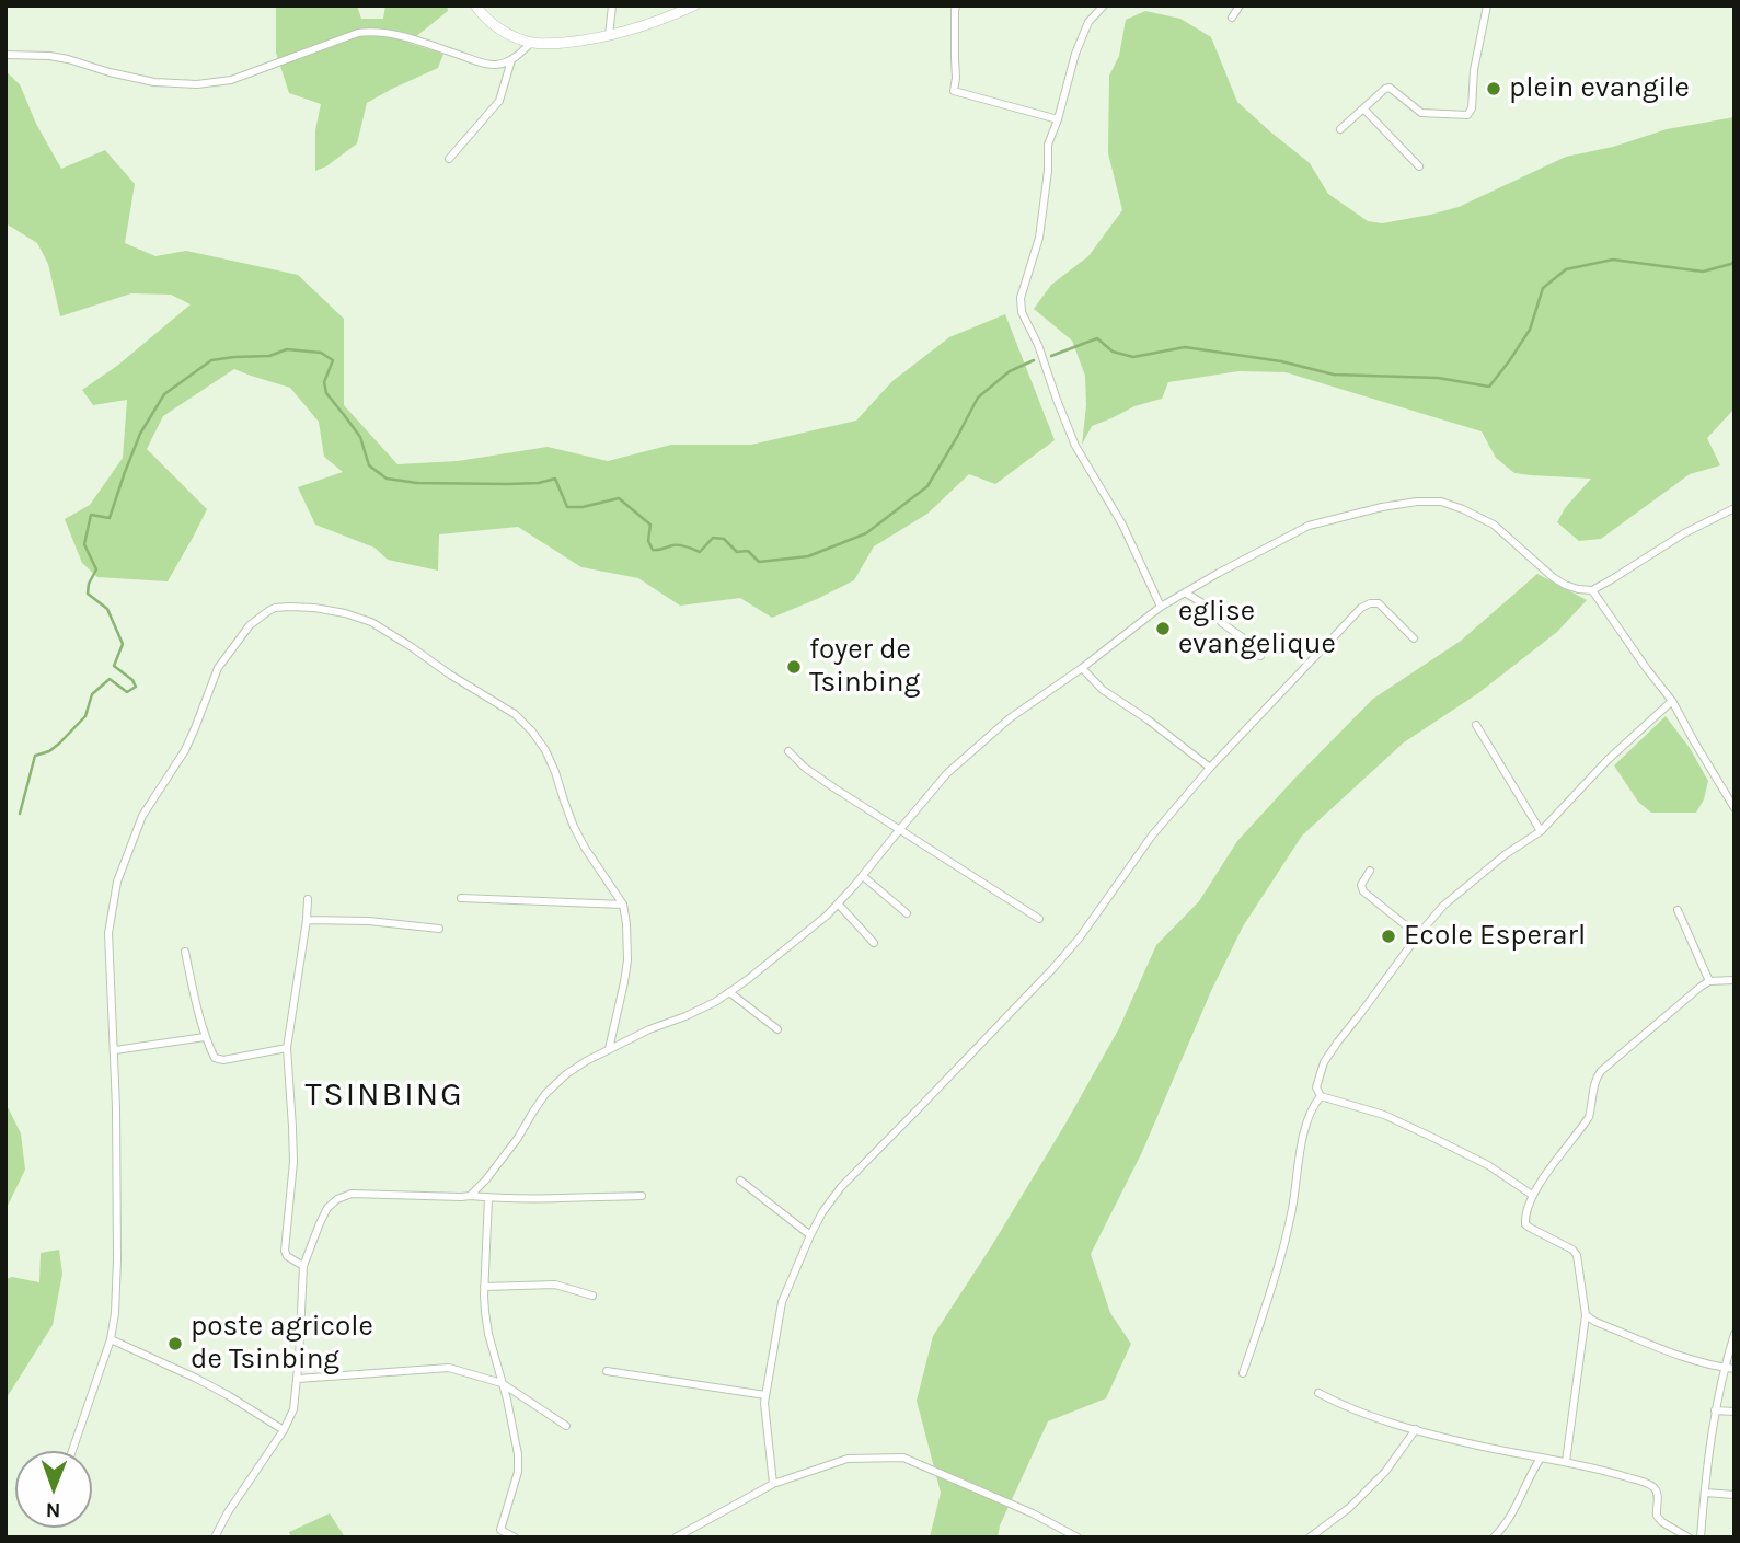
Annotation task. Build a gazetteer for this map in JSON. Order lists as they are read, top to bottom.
{
  "districts": ["TSINBING"],
  "places": [
    "plein evangile",
    "eglise evangelique",
    "foyer de Tsinbing",
    "Ecole Esperarl",
    "poste agricole de Tsinbing"
  ],
  "north": "bottom"
}
